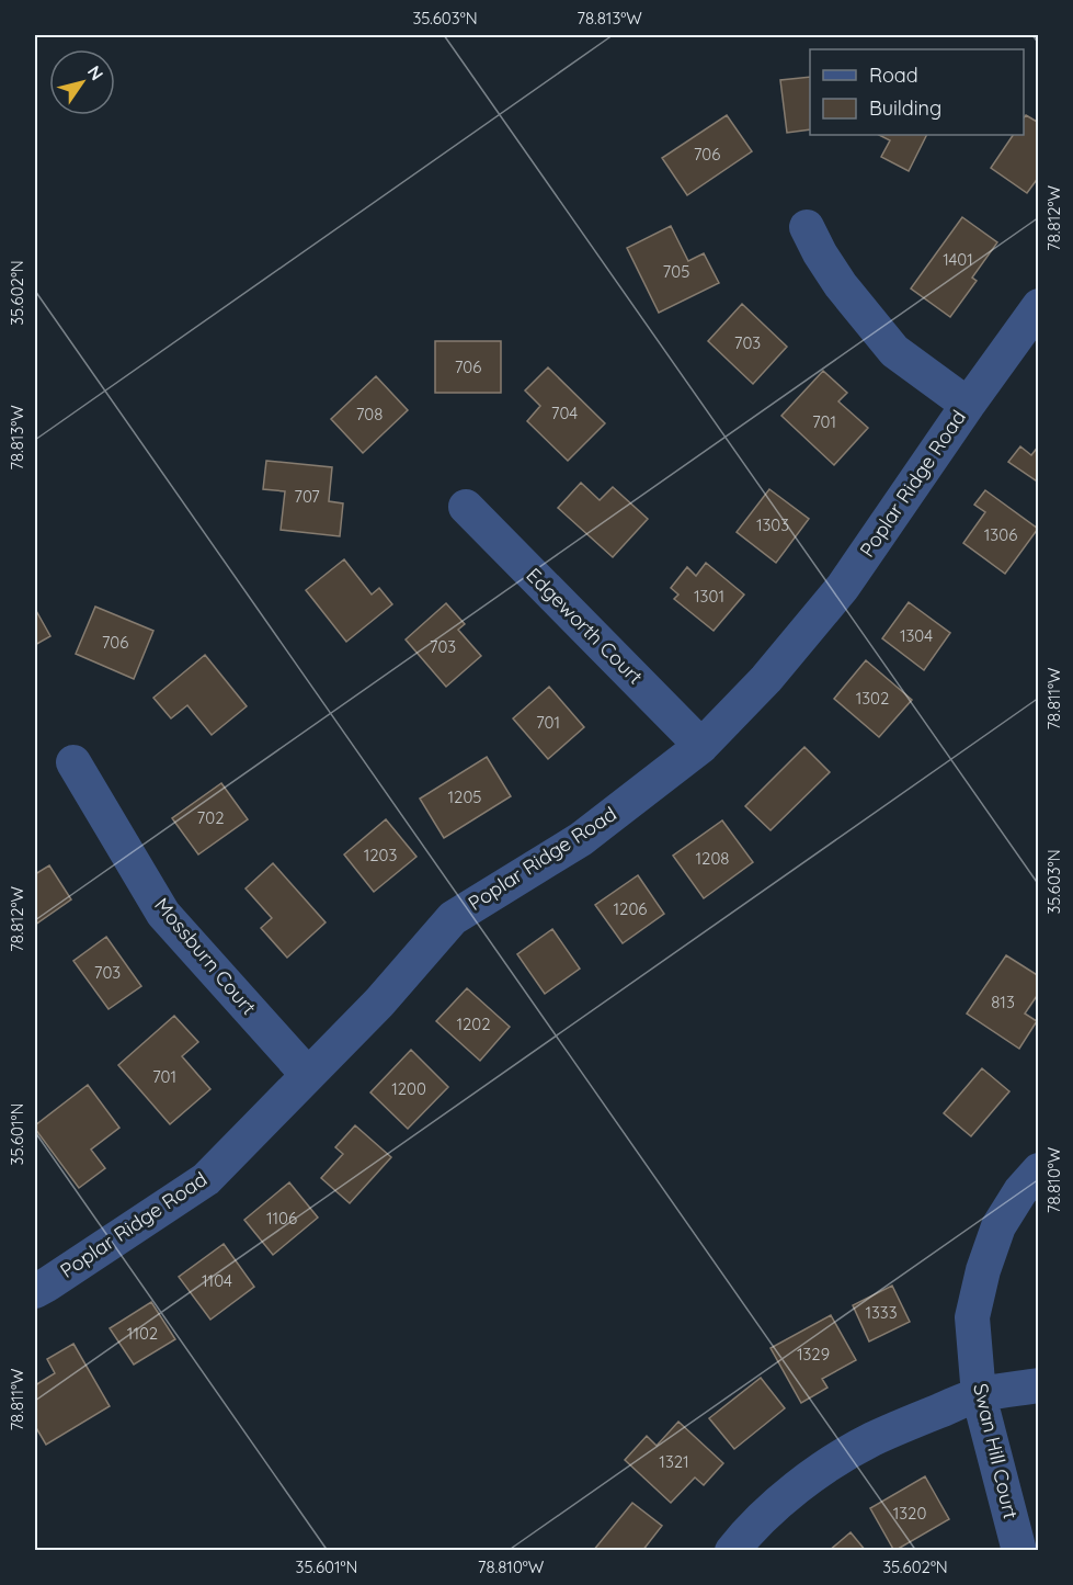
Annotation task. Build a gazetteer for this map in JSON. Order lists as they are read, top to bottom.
{
  "streets": {
    "street": [
      "Poplar Ridge Road",
      "Edgeworth Court",
      "Mossburn Court",
      "Swan Hill Court"
    ]
  },
  "crossings": [
    ["Poplar Ridge Road", "Edgeworth Court"],
    ["Poplar Ridge Road", "Mossburn Court"]
  ],
  "house_numbers": [
    "706",
    "1401",
    "705",
    "703",
    "706",
    "704",
    "708",
    "701",
    "707",
    "1303",
    "1306",
    "1301",
    "1304",
    "706",
    "703",
    "1302",
    "701",
    "1205",
    "702",
    "1203",
    "1208",
    "1206",
    "703",
    "813",
    "1202",
    "701",
    "1200",
    "1106",
    "1104",
    "1333",
    "1102",
    "1329",
    "1321",
    "1320"
  ],
  "legend": ["Road", "Building"],
  "north": "top right",
  "coordinates": [
    "35.603°N",
    "78.813°W",
    "78.812°W",
    "35.602°N",
    "78.811°W",
    "35.601°N",
    "78.810°W"
  ]
}
